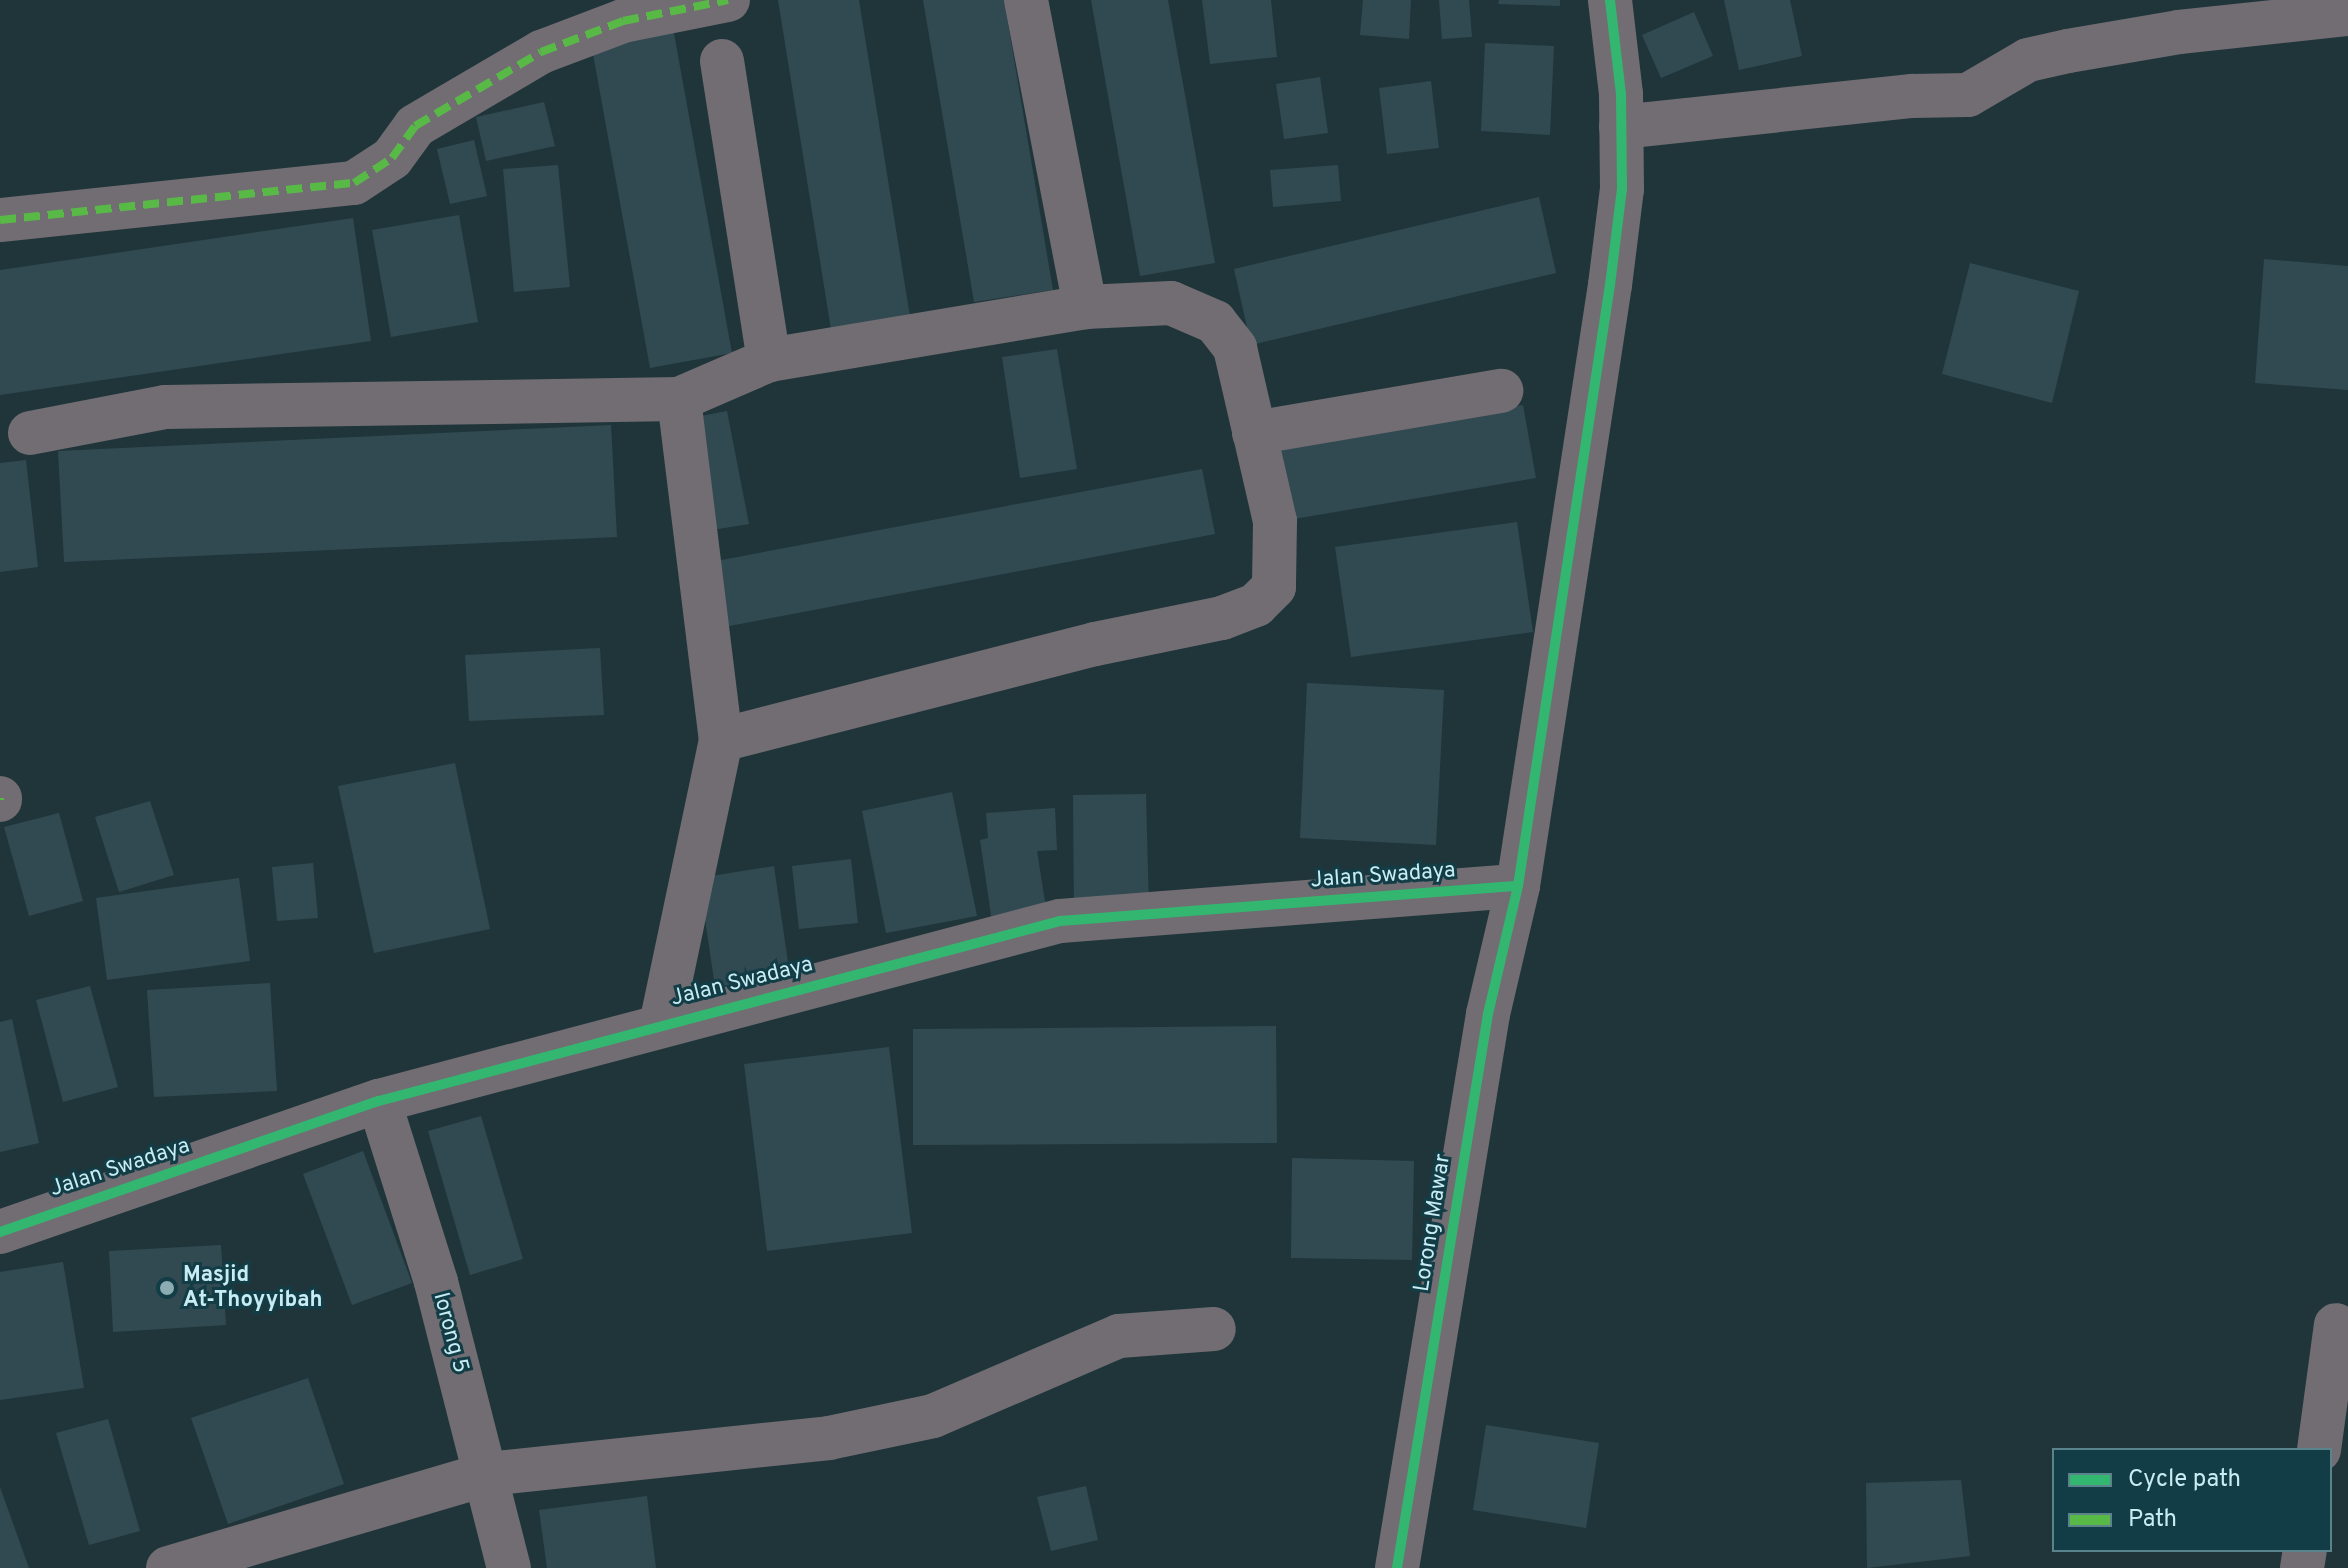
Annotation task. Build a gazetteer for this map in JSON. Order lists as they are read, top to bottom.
{
  "streets": {
    "street": ["Jalan Swadaya", "Lorong Mawar", "lorong 5"]
  },
  "crossings": [
    ["Jalan Swadaya", "Lorong Mawar"],
    ["Jalan Swadaya", "lorong 5"]
  ],
  "places": ["Masjid At-Thoyyibah"],
  "legend": ["Cycle path", "Path"]
}
